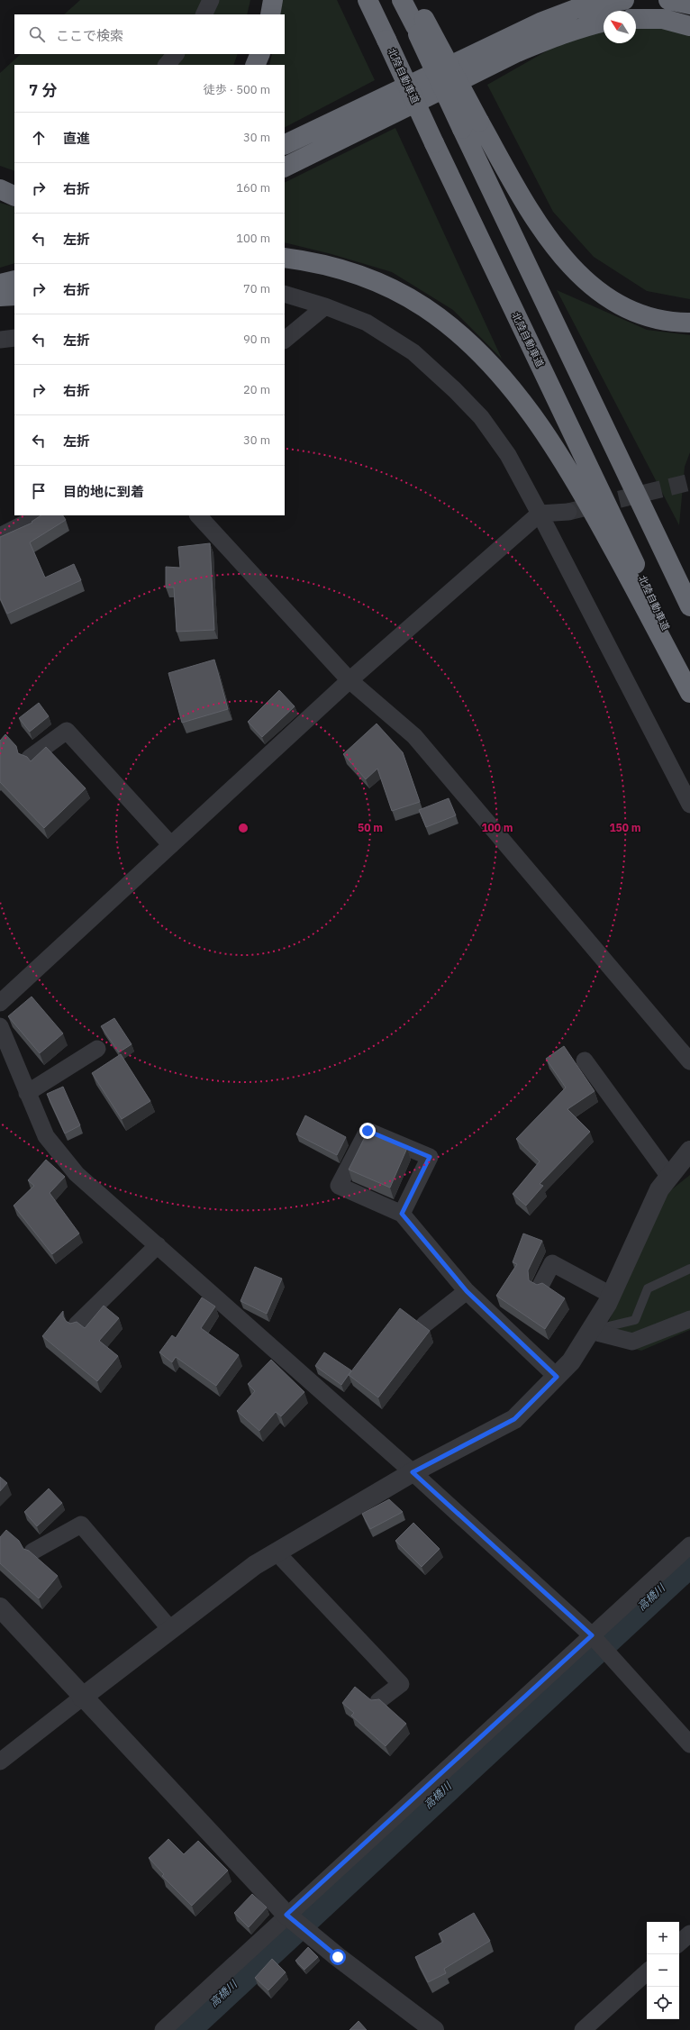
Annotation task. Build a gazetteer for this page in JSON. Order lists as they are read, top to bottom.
{
  "streets": {
    "highway": ["北陸自動車道"]
  },
  "water": ["高橋川"],
  "north": "top left",
  "page": {
    "search": "ここで検索",
    "heading": ["7 分", "徒歩 · 500 m"],
    "list": [
      ["直進", "30 m"],
      ["右折", "160 m"],
      ["左折", "100 m"],
      ["右折", "70 m"],
      ["左折", "90 m"],
      ["右折", "20 m"],
      ["左折", "30 m"],
      "目的地に到着"
    ],
    "map_buttons": ["+", "−"]
  },
  "rings": ["50 m", "100 m", "150 m"]
}
